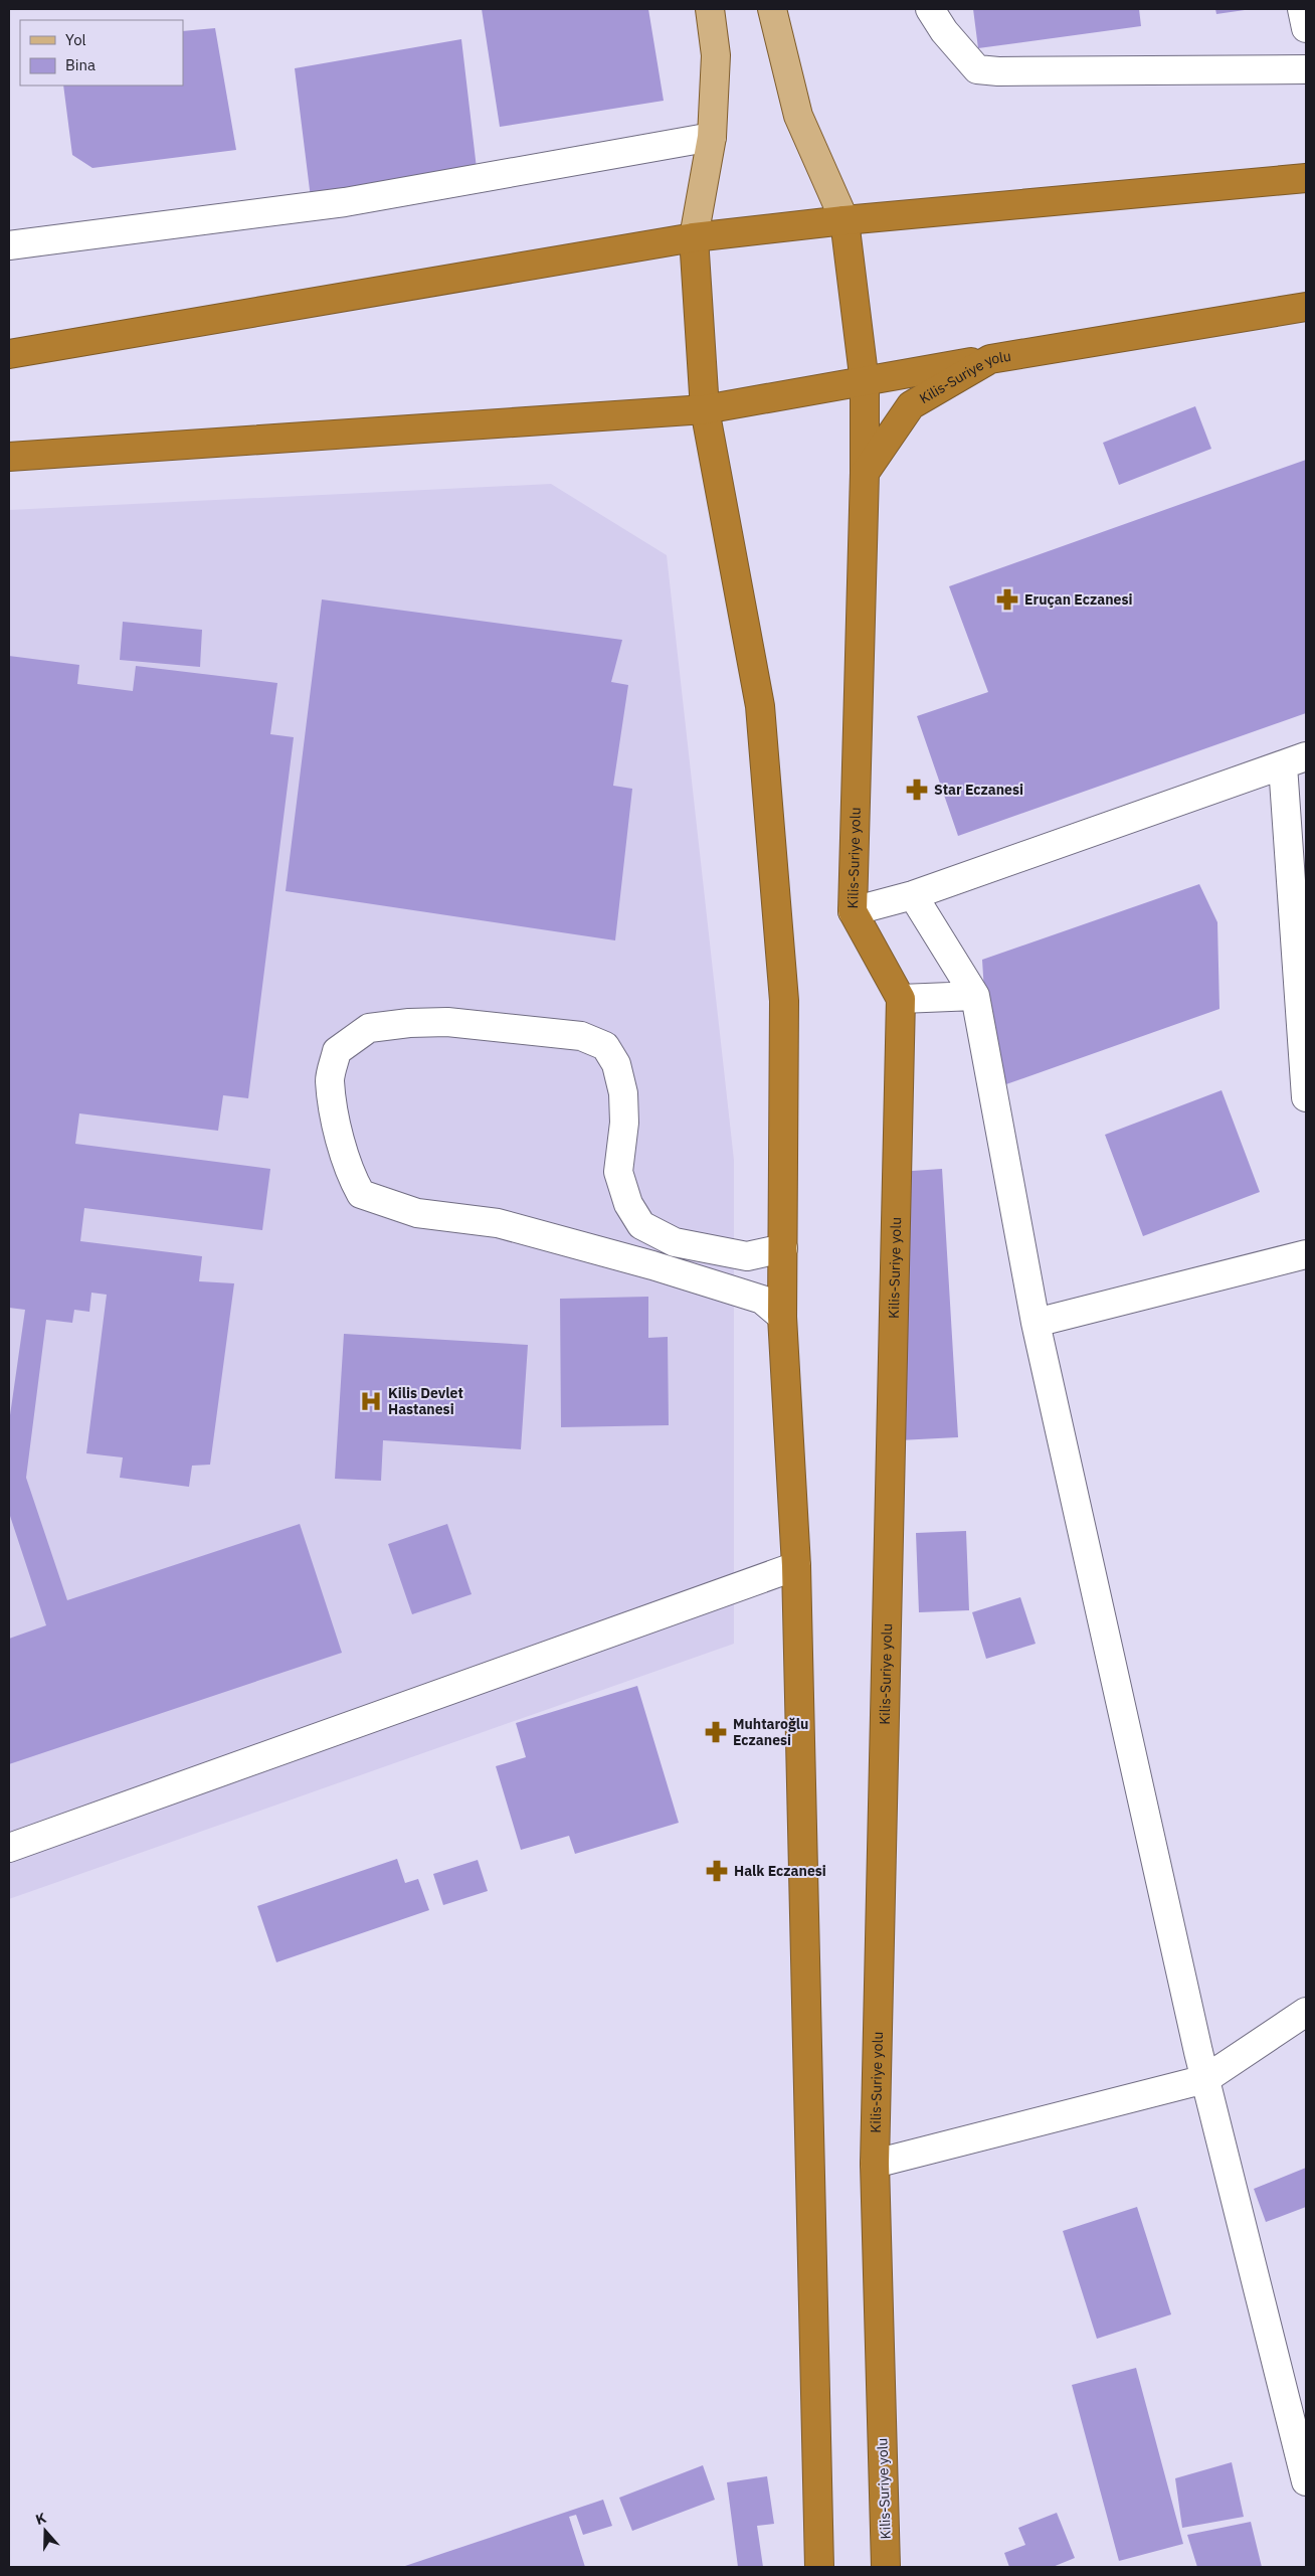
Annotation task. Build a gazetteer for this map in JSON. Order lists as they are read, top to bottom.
{
  "streets": {
    "highway": ["Kilis-Suriye yolu"]
  },
  "places": {
    "pharmacy": [
      "Eruçan Eczanesi",
      "Star Eczanesi",
      "Muhtaroğlu Eczanesi",
      "Halk Eczanesi"
    ],
    "hospital": ["Kilis Devlet Hastanesi"]
  },
  "legend": ["Yol", "Bina"],
  "north": "top"
}
